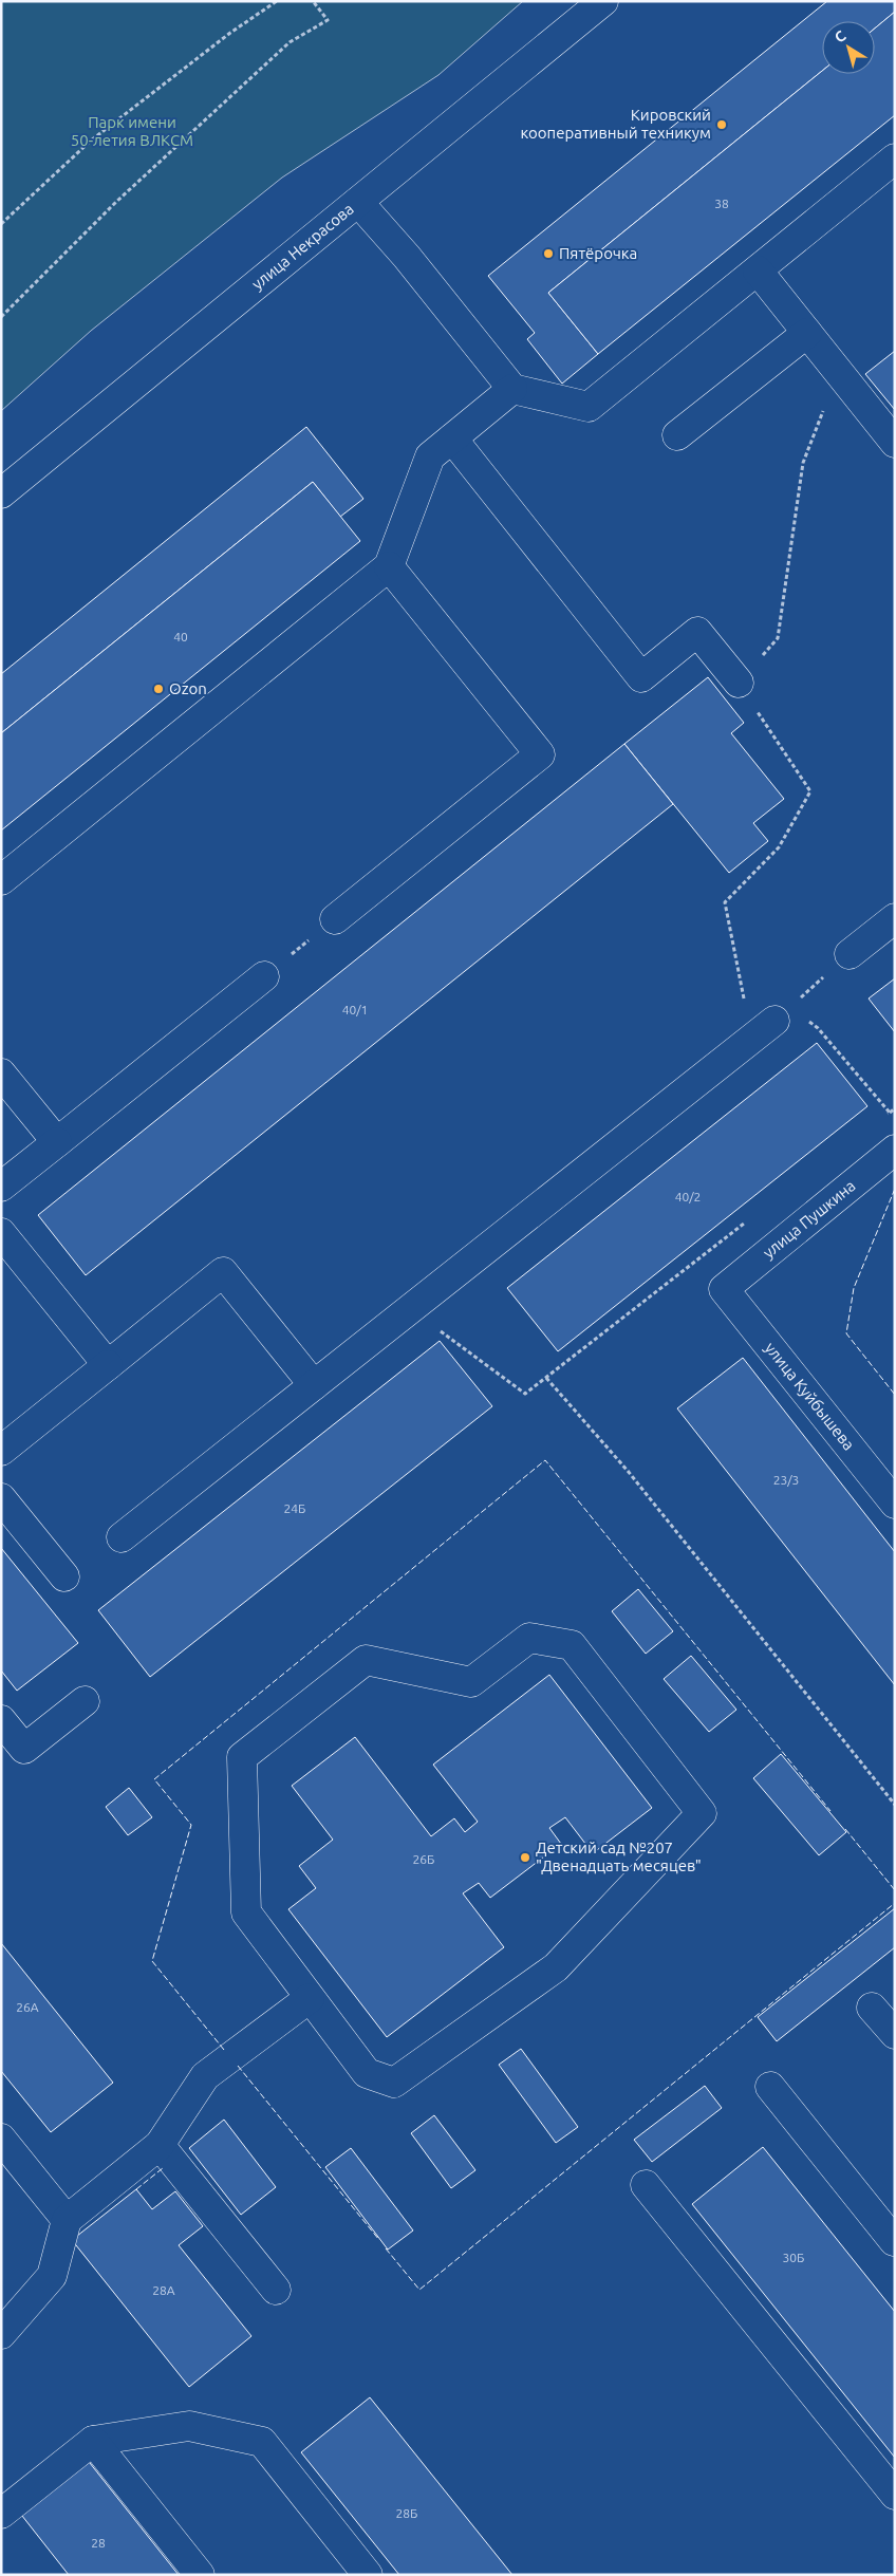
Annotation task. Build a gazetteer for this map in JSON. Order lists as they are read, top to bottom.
{
  "streets": {
    "street": ["улица Некрасова", "улица Пушкина", "улица Куйбышева"]
  },
  "crossings": [
    ["улица Пушкина", "улица Куйбышева"]
  ],
  "parks": ["Парк имени 50-летия ВЛКСМ"],
  "places": [
    "Кировский кооперативный техникум",
    "Пятёрочка",
    "Ozon",
    "Детский сад №207 \"Двенадцать месяцев\""
  ],
  "house_numbers": [
    "38",
    "40",
    "40/1",
    "40/2",
    "23/3",
    "24Б",
    "26Б",
    "26А",
    "30Б",
    "28А",
    "28Б",
    "28"
  ],
  "north": "top left"
}
